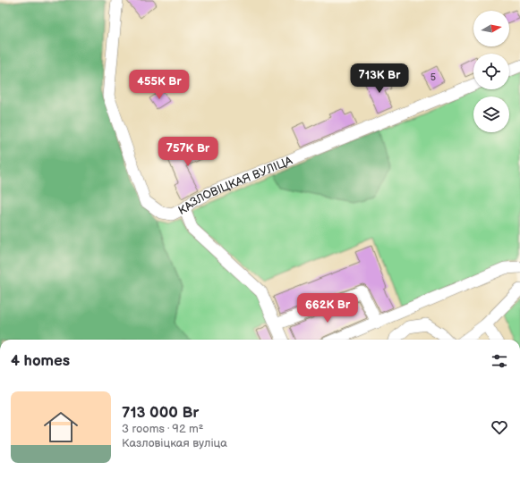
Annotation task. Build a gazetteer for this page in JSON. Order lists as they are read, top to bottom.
{
  "streets": {
    "street": ["КАЗЛОВІЦКАЯ ВУЛІЦА"]
  },
  "house_numbers": ["5"],
  "north": "right",
  "page": {
    "price": [
      "713K Br",
      "455K Br",
      "757K Br",
      "662K Br"
    ],
    "heading": "4 homes",
    "list": [
      {
        "name": "713 000 Br",
        "note": "3 rooms · 92 m² · Казловіцкая вуліца"
      }
    ]
  }
}
